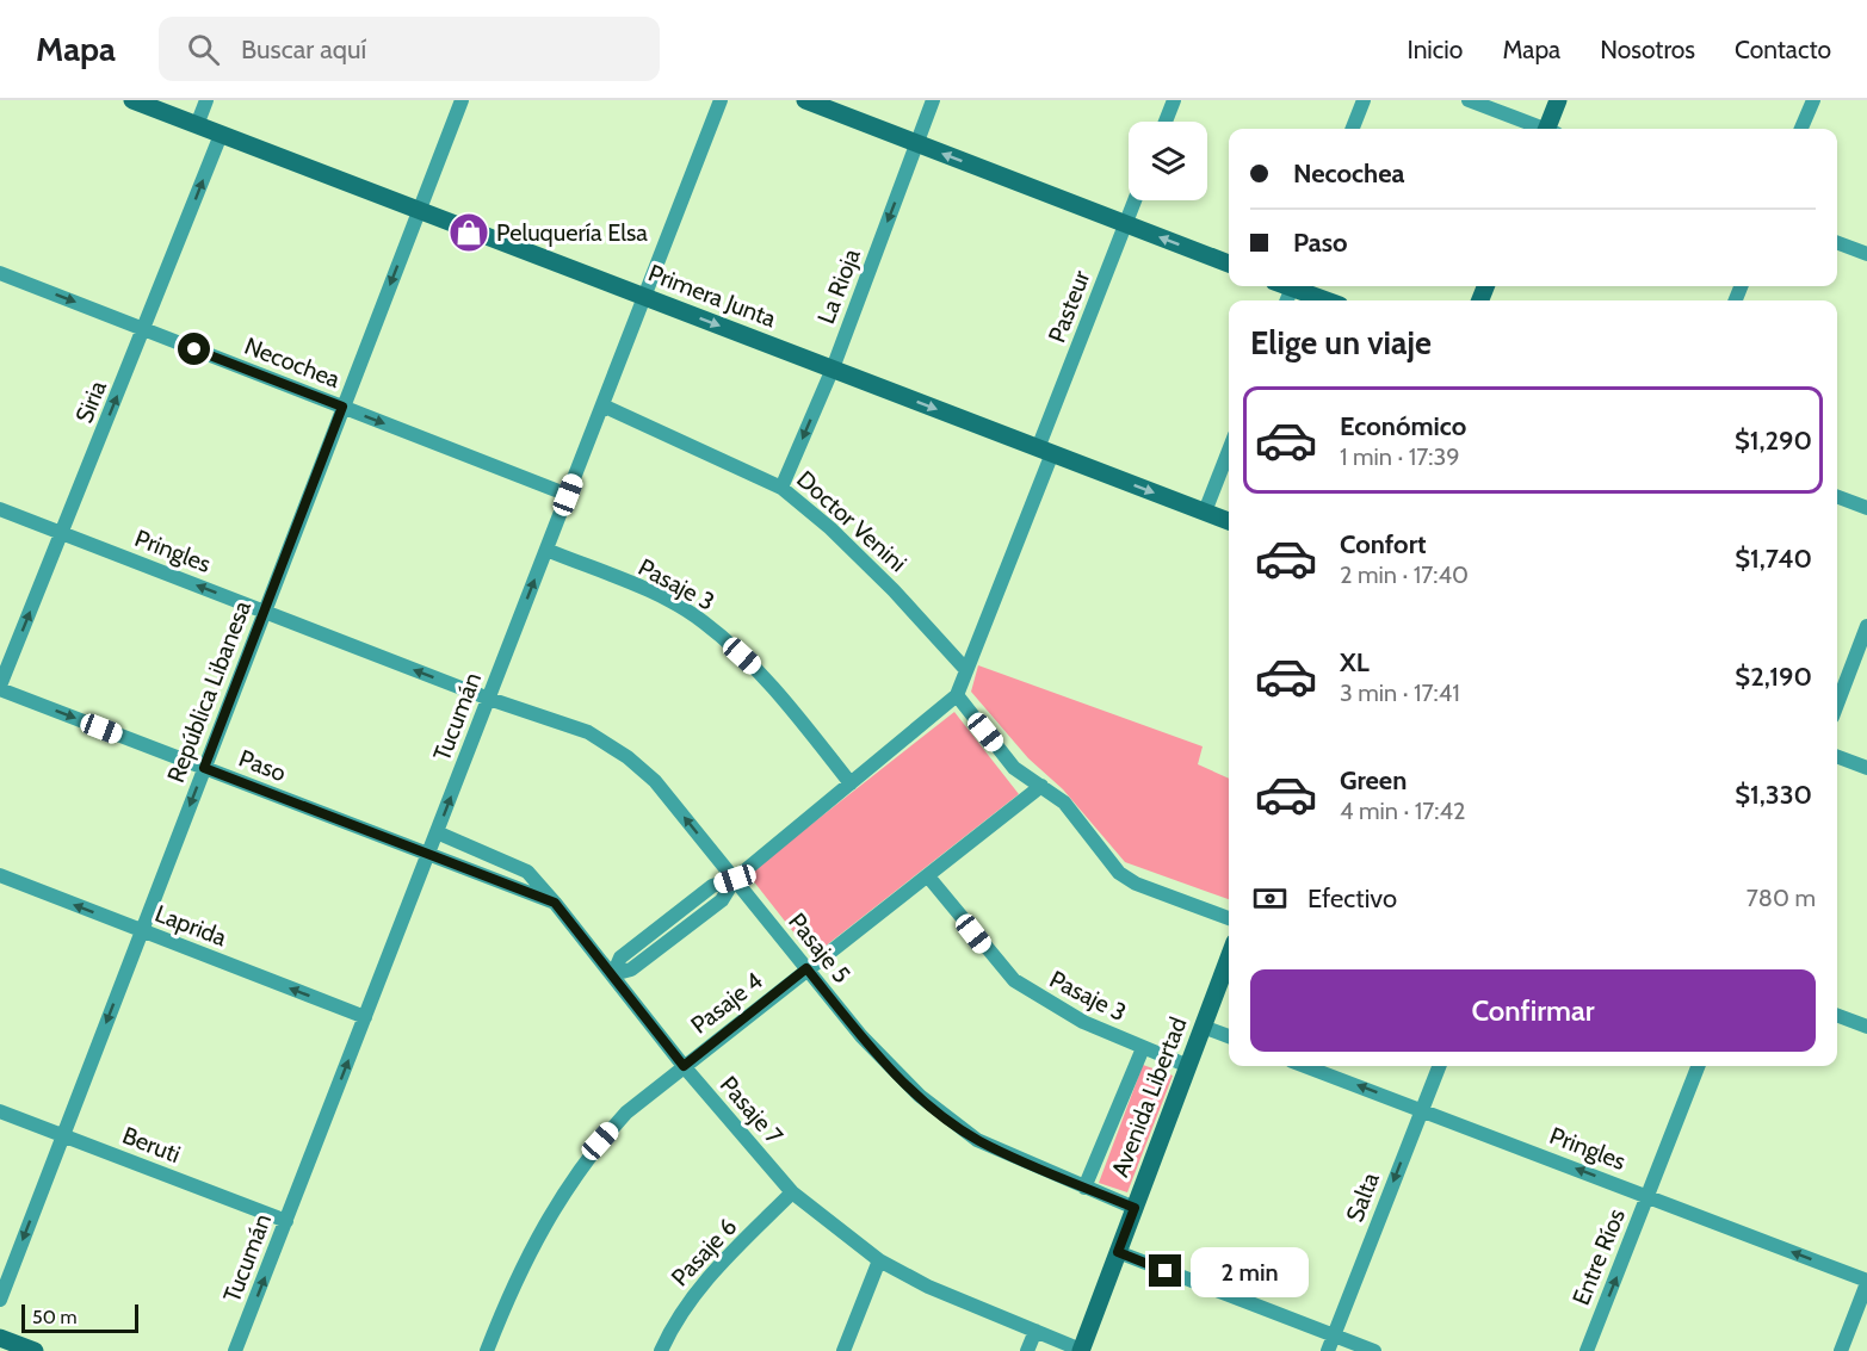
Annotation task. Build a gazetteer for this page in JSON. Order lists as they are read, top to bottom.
{
  "streets": {
    "main road": ["Primera Junta", "Avenida Libertad"],
    "street": [
      "La Rioja",
      "Pasteur",
      "Necochea",
      "Siria",
      "Doctor Venini",
      "Pringles",
      "Pasaje 3",
      "República Libanesa",
      "Tucumán",
      "Paso",
      "Laprida",
      "Pasaje 5",
      "Pasaje 4",
      "Pasaje 7",
      "Beruti",
      "Salta",
      "Pasaje 6",
      "Entre Ríos"
    ]
  },
  "crossings": [
    ["La Rioja", "Primera Junta"],
    ["La Rioja", "Doctor Venini"],
    ["Primera Junta", "Pasteur"],
    ["Primera Junta", "Siria"],
    ["Primera Junta", "República Libanesa"],
    ["Primera Junta", "Tucumán"],
    ["Pasteur", "Doctor Venini"],
    ["Necochea", "Siria"],
    ["Necochea", "República Libanesa"],
    ["Necochea", "Tucumán"],
    ["Siria", "Pringles"],
    ["Siria", "Paso"],
    ["Doctor Venini", "Tucumán"],
    ["Pringles", "República Libanesa"],
    ["Pringles", "Tucumán"],
    ["Pringles", "Pasaje 5"],
    ["Pringles", "Salta"],
    ["Pringles", "Entre Ríos"],
    ["Pasaje 3", "Tucumán"],
    ["Pasaje 3", "Pasaje 4"],
    ["Pasaje 3", "Avenida Libertad"],
    ["República Libanesa", "Paso"],
    ["República Libanesa", "Laprida"],
    ["República Libanesa", "Beruti"],
    ["Tucumán", "Paso"],
    ["Tucumán", "Laprida"],
    ["Tucumán", "Pasaje 5"],
    ["Tucumán", "Pasaje 7"],
    ["Tucumán", "Beruti"],
    ["Paso", "Pasaje 7"],
    ["Pasaje 5", "Pasaje 4"],
    ["Pasaje 5", "Avenida Libertad"],
    ["Pasaje 4", "Pasaje 7"],
    ["Avenida Libertad", "Pasaje 7"],
    ["Pasaje 7", "Pasaje 6"]
  ],
  "one_way": [
    "La Rioja",
    "Primera Junta",
    "Necochea",
    "Siria",
    "Pringles",
    "República Libanesa",
    "Tucumán",
    "Paso",
    "Laprida",
    "Pasaje 5",
    "Salta",
    "Entre Ríos"
  ],
  "places": {
    "shop": ["Peluquería Elsa"]
  },
  "scale_bar": "50 m",
  "page": {
    "header": "Mapa",
    "search": "Buscar aquí",
    "nav": [
      "Inicio",
      "Mapa",
      "Nosotros",
      "Contacto"
    ],
    "banner": ["Necochea", "Paso"],
    "heading": "Elige un viaje",
    "list": [
      {
        "name": "Económico",
        "note": "1 min · 17:39",
        "value": "$1,290"
      },
      {
        "name": "Confort",
        "note": "2 min · 17:40",
        "value": "$1,740"
      },
      {
        "name": "XL",
        "note": "3 min · 17:41",
        "value": "$2,190"
      },
      {
        "name": "Green",
        "note": "4 min · 17:42",
        "value": "$1,330"
      }
    ],
    "pay": ["Efectivo", "780 m"],
    "buttons": "Confirmar",
    "bubble": "2 min",
    "scale": "50 m"
  }
}
